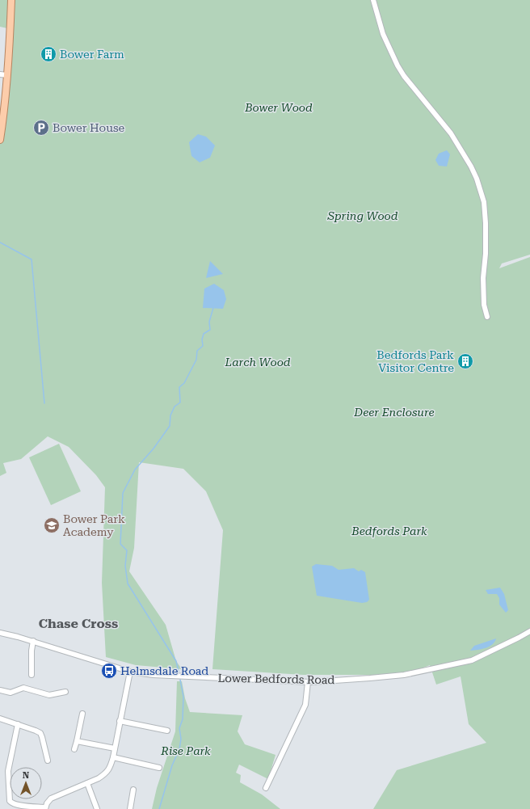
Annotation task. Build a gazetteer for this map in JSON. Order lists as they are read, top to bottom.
{
  "streets": {
    "street": ["Lower Bedfords Road"]
  },
  "districts": ["Chase Cross"],
  "parks": [
    "Bower Wood",
    "Spring Wood",
    "Larch Wood",
    "Deer Enclosure",
    "Bedfords Park",
    "Rise Park"
  ],
  "places": {
    "building": ["Bower Farm", "Bedfords Park Visitor Centre"],
    "parking": ["Bower House"],
    "school or university": ["Bower Park Academy"],
    "bus stop": ["Helmsdale Road"]
  },
  "north": "top"
}
